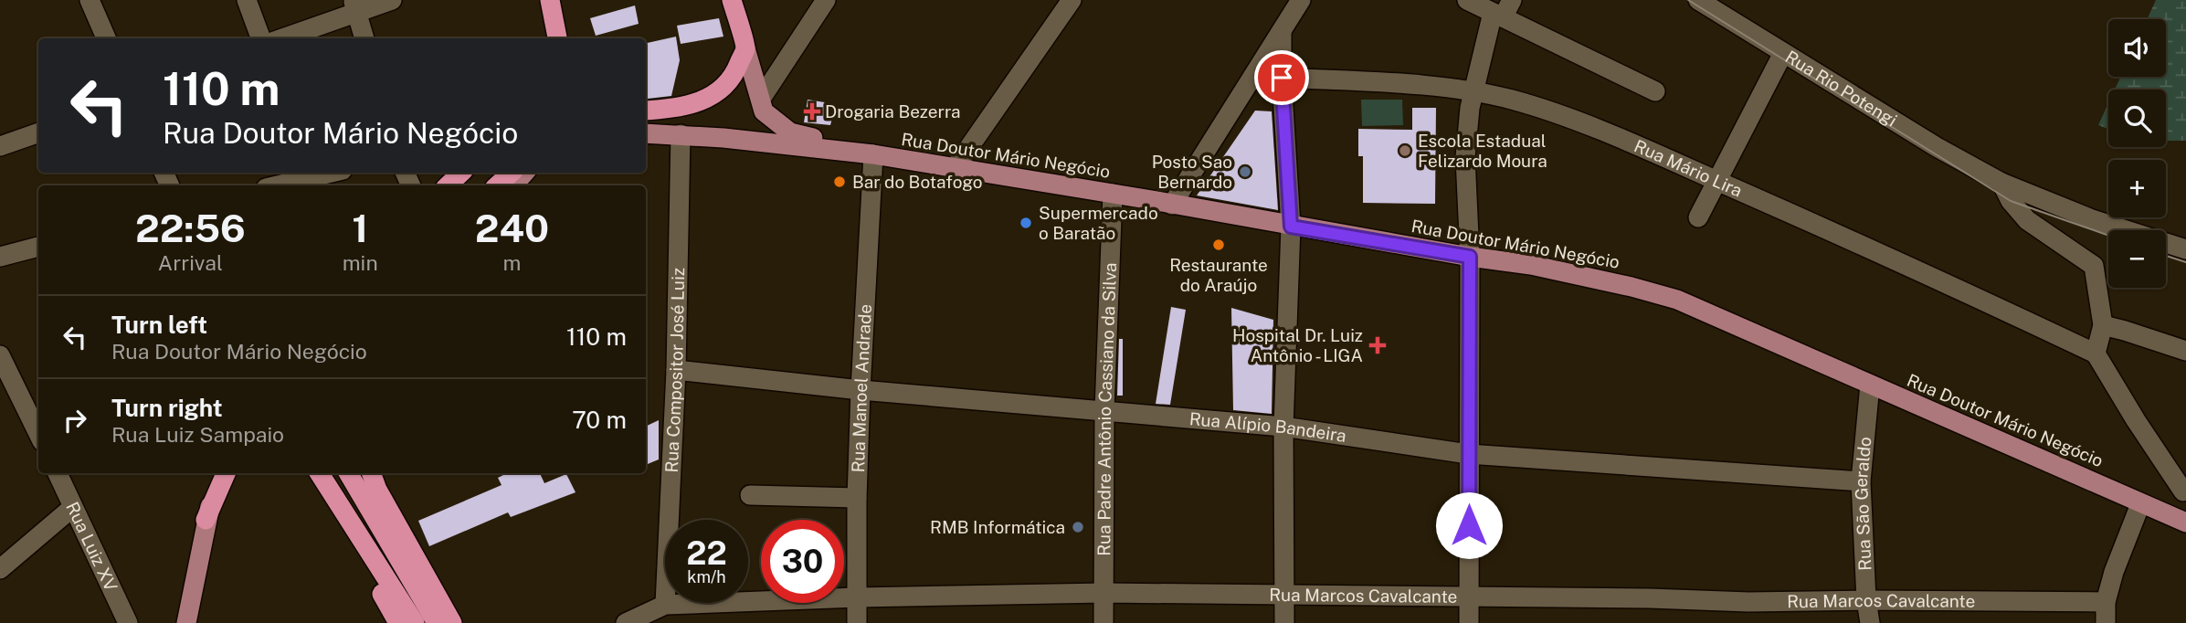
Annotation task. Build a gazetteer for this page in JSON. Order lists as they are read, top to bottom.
{
  "streets": {
    "main road": ["Rua Doutor Mário Negócio"],
    "street": [
      "Rua Rio Potengi",
      "Rua Mário Lira",
      "Rua Compositor José Luiz",
      "Rua Manoel Andrade",
      "Rua Padre Antônio Cassiano da Silva",
      "Rua Alípio Bandeira",
      "Rua São Geraldo",
      "Rua Luiz XV",
      "Rua Marcos Cavalcante"
    ]
  },
  "crossings": [
    ["Rua Doutor Mário Negócio", "Rua Compositor José Luiz"],
    ["Rua Doutor Mário Negócio", "Rua Manoel Andrade"],
    ["Rua Doutor Mário Negócio", "Rua Padre Antônio Cassiano da Silva"],
    ["Rua Doutor Mário Negócio", "Rua São Geraldo"],
    ["Rua Compositor José Luiz", "Rua Alípio Bandeira"],
    ["Rua Compositor José Luiz", "Rua Marcos Cavalcante"],
    ["Rua Manoel Andrade", "Rua Alípio Bandeira"],
    ["Rua Manoel Andrade", "Rua Marcos Cavalcante"],
    ["Rua Padre Antônio Cassiano da Silva", "Rua Alípio Bandeira"],
    ["Rua Padre Antônio Cassiano da Silva", "Rua Marcos Cavalcante"],
    ["Rua Alípio Bandeira", "Rua São Geraldo"],
    ["Rua São Geraldo", "Rua Marcos Cavalcante"]
  ],
  "places": {
    "health": ["Drogaria Bezerra", "Hospital Dr. Luiz Antônio - LIGA"],
    "other": [
      "Escola Estadual Felizardo Moura",
      "Posto Sao Bernardo",
      "Bar do Botafogo",
      "Supermercado o Baratão",
      "Restaurante do Araújo",
      "RMB Informática"
    ]
  },
  "page": {
    "map_buttons": ["+", "−"],
    "turn": ["110 m", "Rua Doutor Mário Negócio"],
    "eta": [
      "22:56",
      "Arrival",
      "1",
      "min",
      "240",
      "m"
    ],
    "list": [
      {
        "name": "Turn left",
        "note": "Rua Doutor Mário Negócio",
        "value": "110 m"
      },
      {
        "name": "Turn right",
        "note": "Rua Luiz Sampaio",
        "value": "70 m"
      }
    ],
    "speed": "22 km/h",
    "limit": "30"
  }
}
